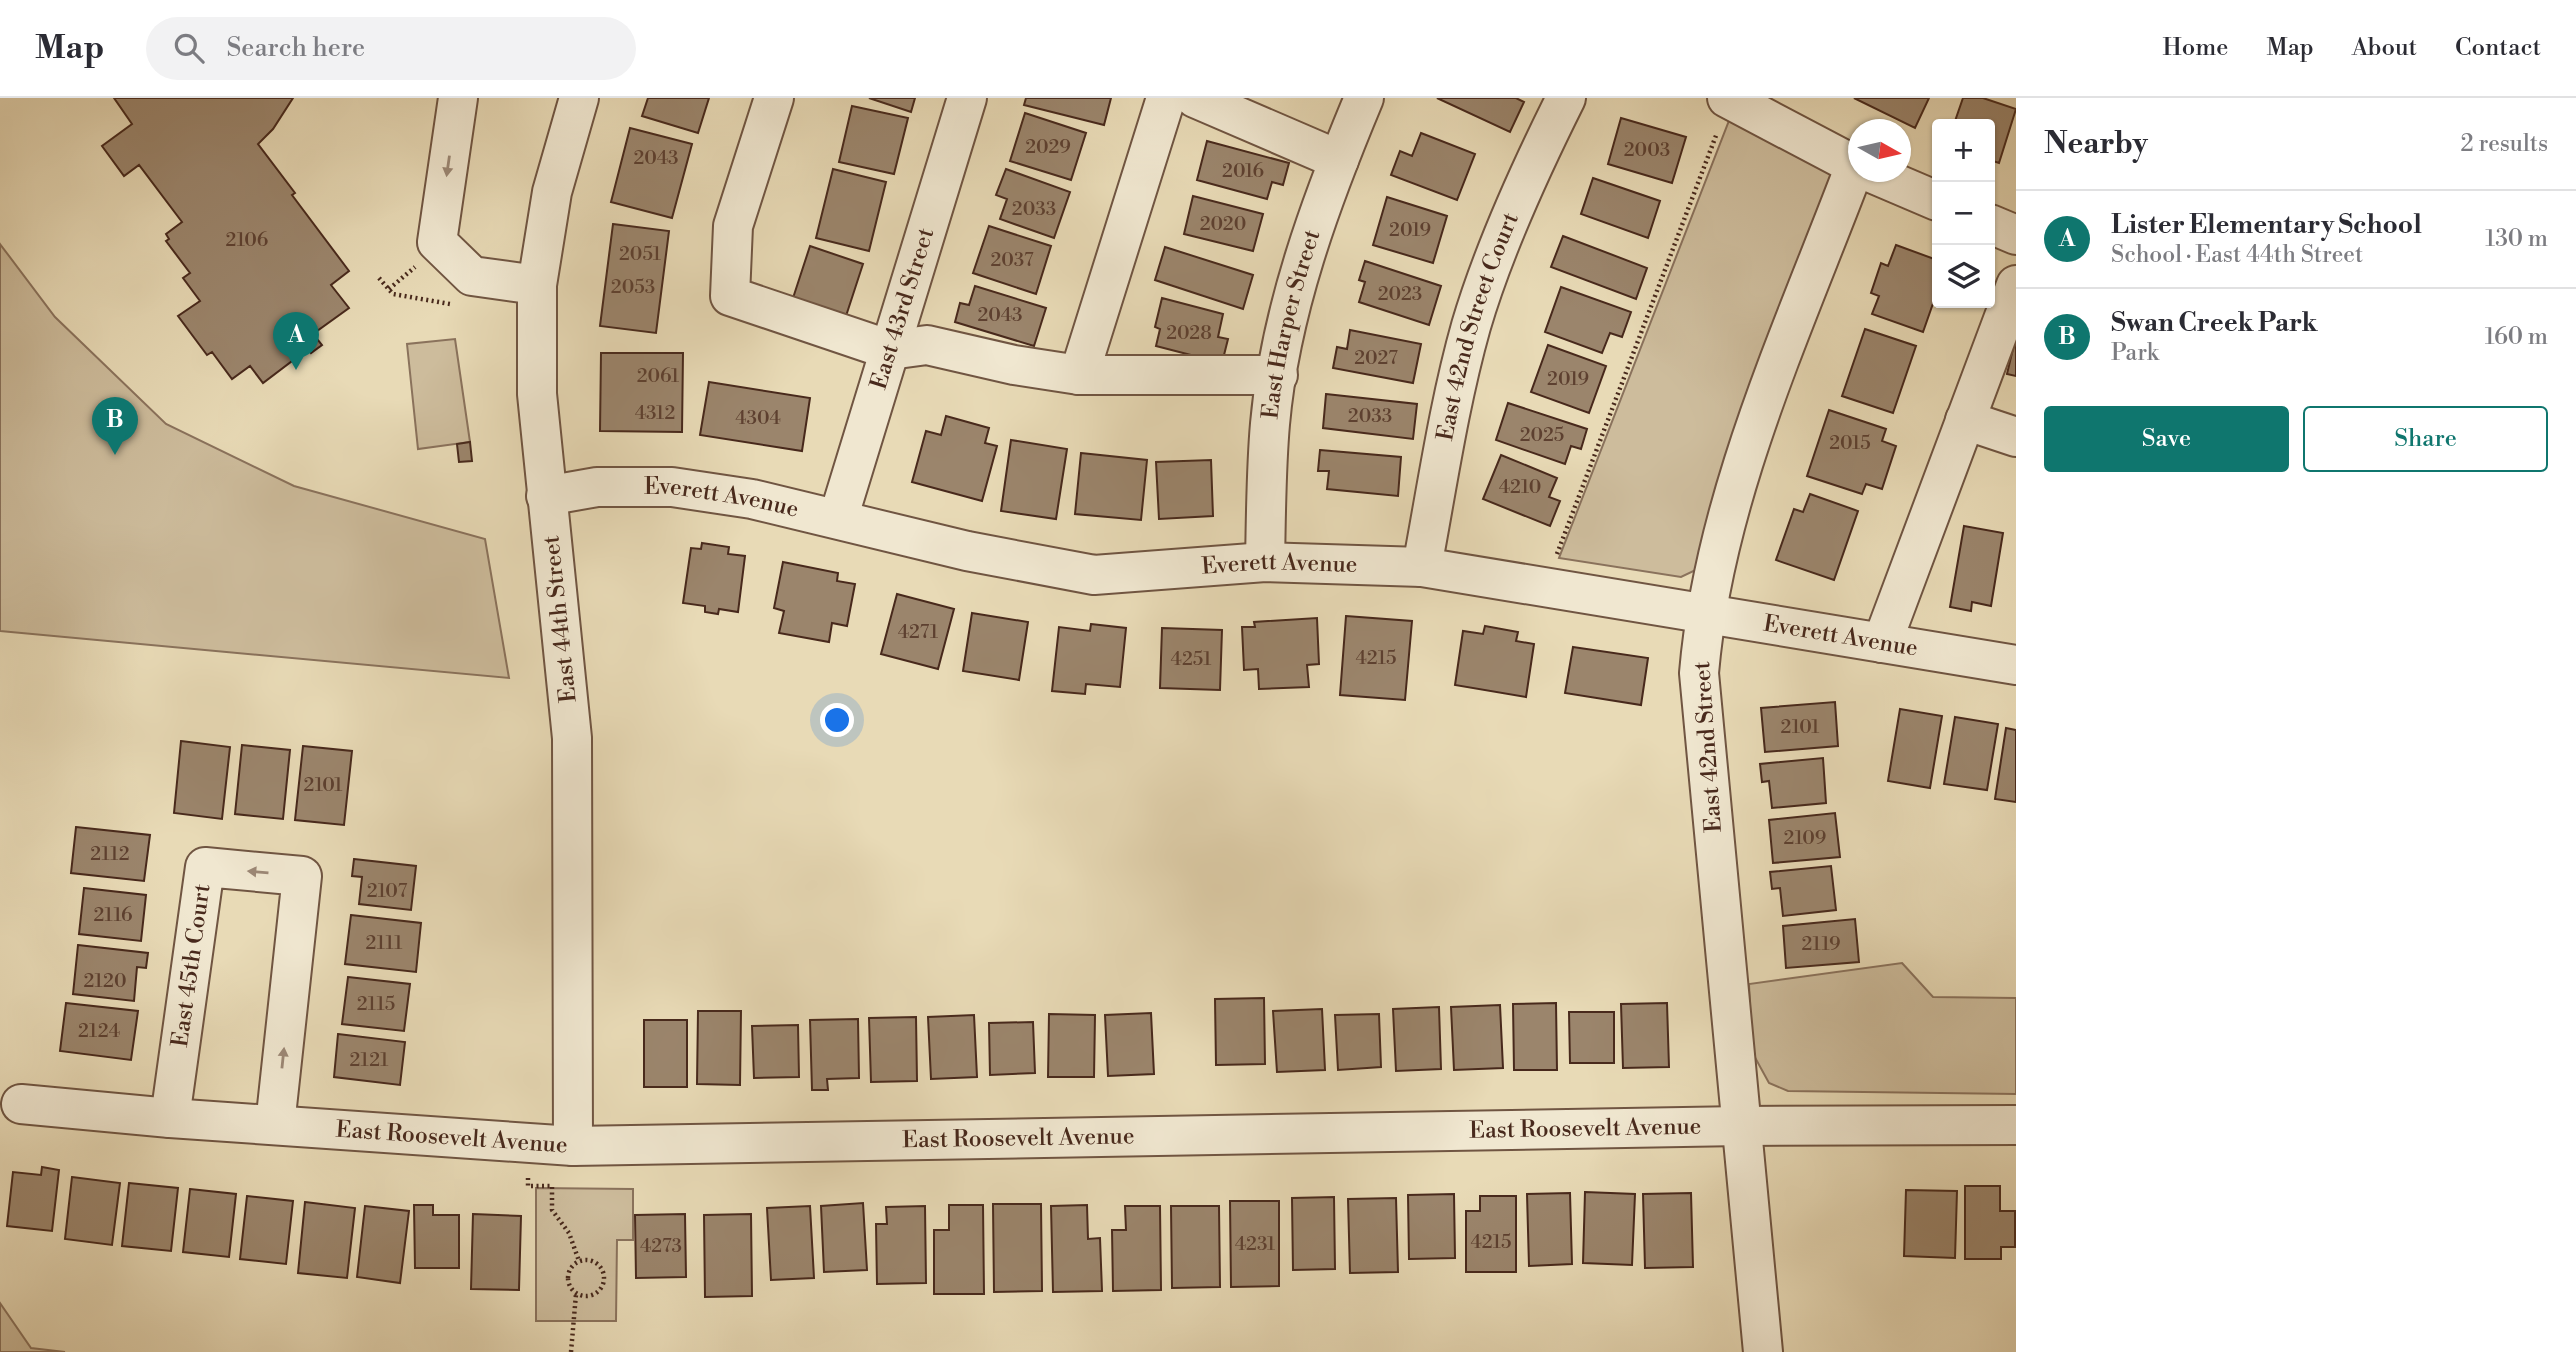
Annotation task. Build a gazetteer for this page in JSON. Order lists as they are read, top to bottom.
{
  "streets": {
    "street": [
      "East 43rd Street",
      "East Harper Street",
      "East 42nd Street Court",
      "Everett Avenue",
      "East 44th Street",
      "East 42nd Street",
      "East 45th Court",
      "East Roosevelt Avenue"
    ]
  },
  "crossings": [
    ["East 43rd Street", "Everett Avenue"],
    ["East Harper Street", "Everett Avenue"],
    ["East 42nd Street Court", "Everett Avenue"],
    ["Everett Avenue", "East 44th Street"],
    ["Everett Avenue", "East 42nd Street"],
    ["East 44th Street", "East Roosevelt Avenue"],
    ["East 42nd Street", "East Roosevelt Avenue"],
    ["East 45th Court", "East Roosevelt Avenue"]
  ],
  "house_numbers": [
    "2029",
    "2003",
    "2043",
    "2016",
    "2033",
    "2020",
    "2019",
    "2106",
    "2051",
    "2037",
    "2053",
    "2023",
    "2043",
    "2028",
    "2027",
    "2061",
    "2019",
    "4312",
    "2033",
    "4304",
    "2025",
    "2015",
    "4210",
    "4271",
    "4215",
    "4251",
    "2101",
    "2101",
    "2109",
    "2112",
    "2107",
    "2116",
    "2111",
    "2119",
    "2120",
    "2115",
    "2124",
    "2121",
    "4215",
    "4231",
    "4273"
  ],
  "north": "right",
  "page": {
    "header": "Map",
    "search": "Search here",
    "nav": [
      "Home",
      "Map",
      "About",
      "Contact"
    ],
    "heading": ["Nearby", "2 results"],
    "map_buttons": ["+", "−"],
    "list": [
      {
        "mark": "A",
        "name": "Lister Elementary School",
        "note": "School · East 44th Street",
        "value": "130 m"
      },
      {
        "mark": "B",
        "name": "Swan Creek Park",
        "note": "Park",
        "value": "160 m"
      }
    ],
    "pins": ["A", "B"],
    "buttons": ["Save", "Share"]
  }
}
